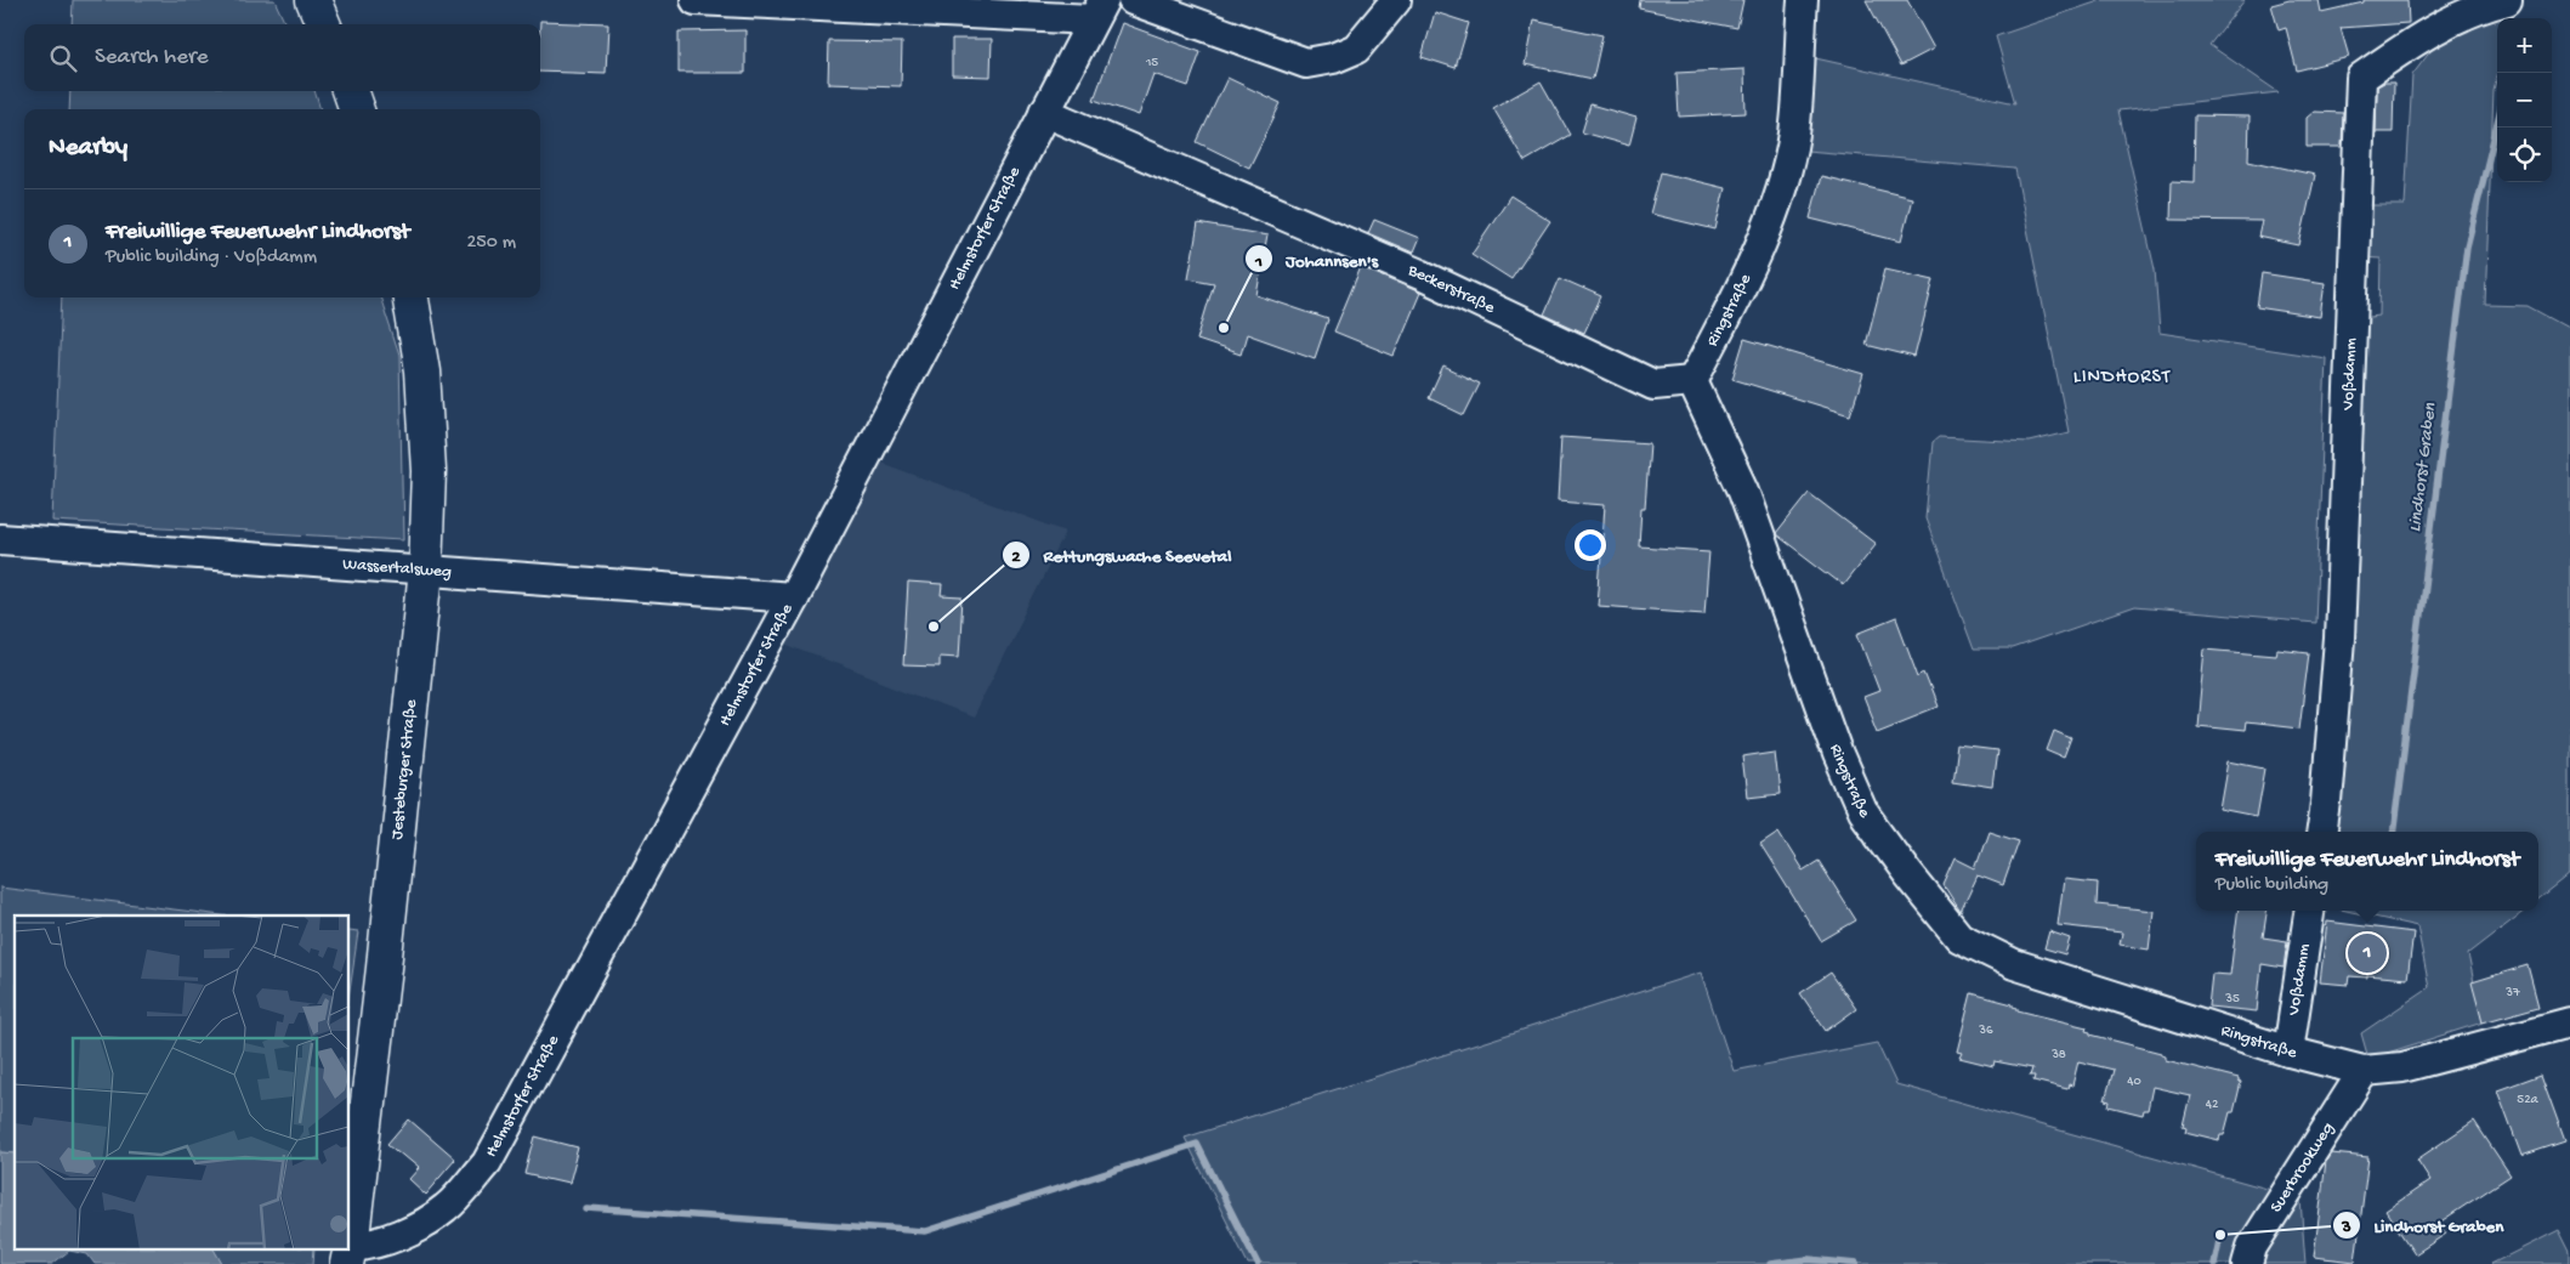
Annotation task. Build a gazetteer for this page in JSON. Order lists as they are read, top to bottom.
{
  "streets": {
    "main road": ["Jesteburger Straße"],
    "street": [
      "Helmstorfer Straße",
      "Beckerstraße",
      "Ringstraße",
      "Voßdamm",
      "Wassertalsweg",
      "Suerbrookweg"
    ]
  },
  "crossings": [
    ["Helmstorfer Straße", "Beckerstraße"],
    ["Helmstorfer Straße", "Wassertalsweg"],
    ["Beckerstraße", "Ringstraße"],
    ["Ringstraße", "Voßdamm"],
    ["Ringstraße", "Suerbrookweg"],
    ["Wassertalsweg", "Jesteburger Straße"]
  ],
  "districts": ["LINDHORST"],
  "water": ["Lindhorst Graben"],
  "places": ["Johannsen's", "Rettungswache Seevetal", "Lindhorst Graben"],
  "house_numbers": [
    "15",
    "37",
    "35",
    "36",
    "38",
    "40",
    "52a",
    "42"
  ],
  "page": {
    "map_buttons": ["+", "−"],
    "search": "Search here",
    "heading": "Nearby",
    "list": [
      {
        "mark": "1",
        "name": "Freiwillige Feuerwehr Lindhorst",
        "note": "Public building · Voßdamm",
        "value": "250 m"
      }
    ],
    "popup": ["Freiwillige Feuerwehr Lindhorst", "Public building"],
    "pins": "1"
  }
}
